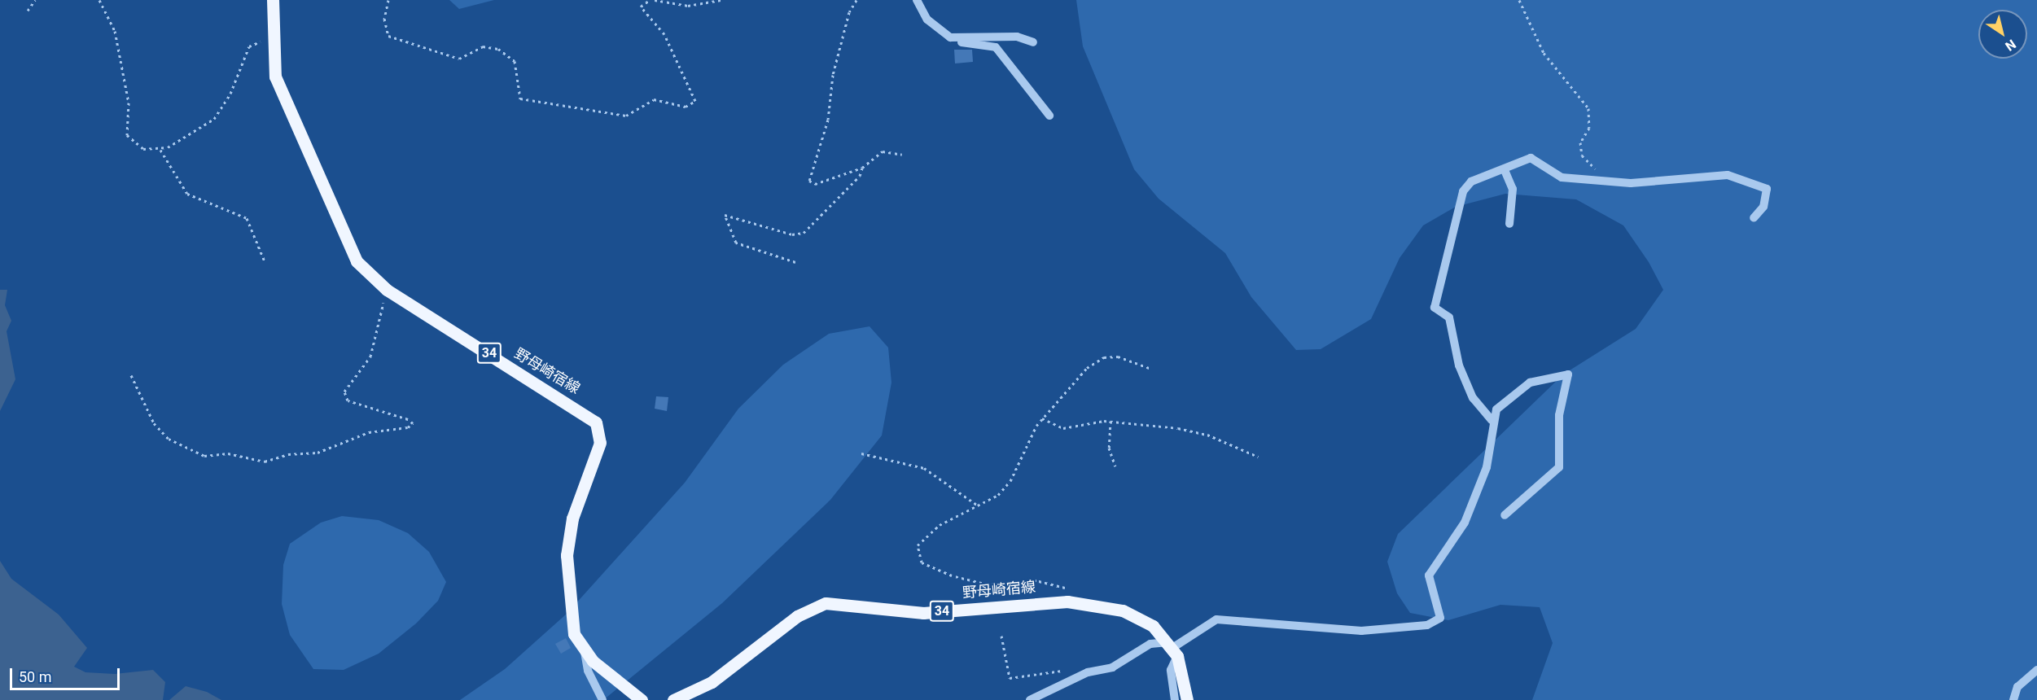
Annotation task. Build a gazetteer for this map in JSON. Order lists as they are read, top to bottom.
{
  "streets": {
    "main road": ["34", "野母崎宿線"]
  },
  "scale_bar": "50 m",
  "north": "bottom right"
}
